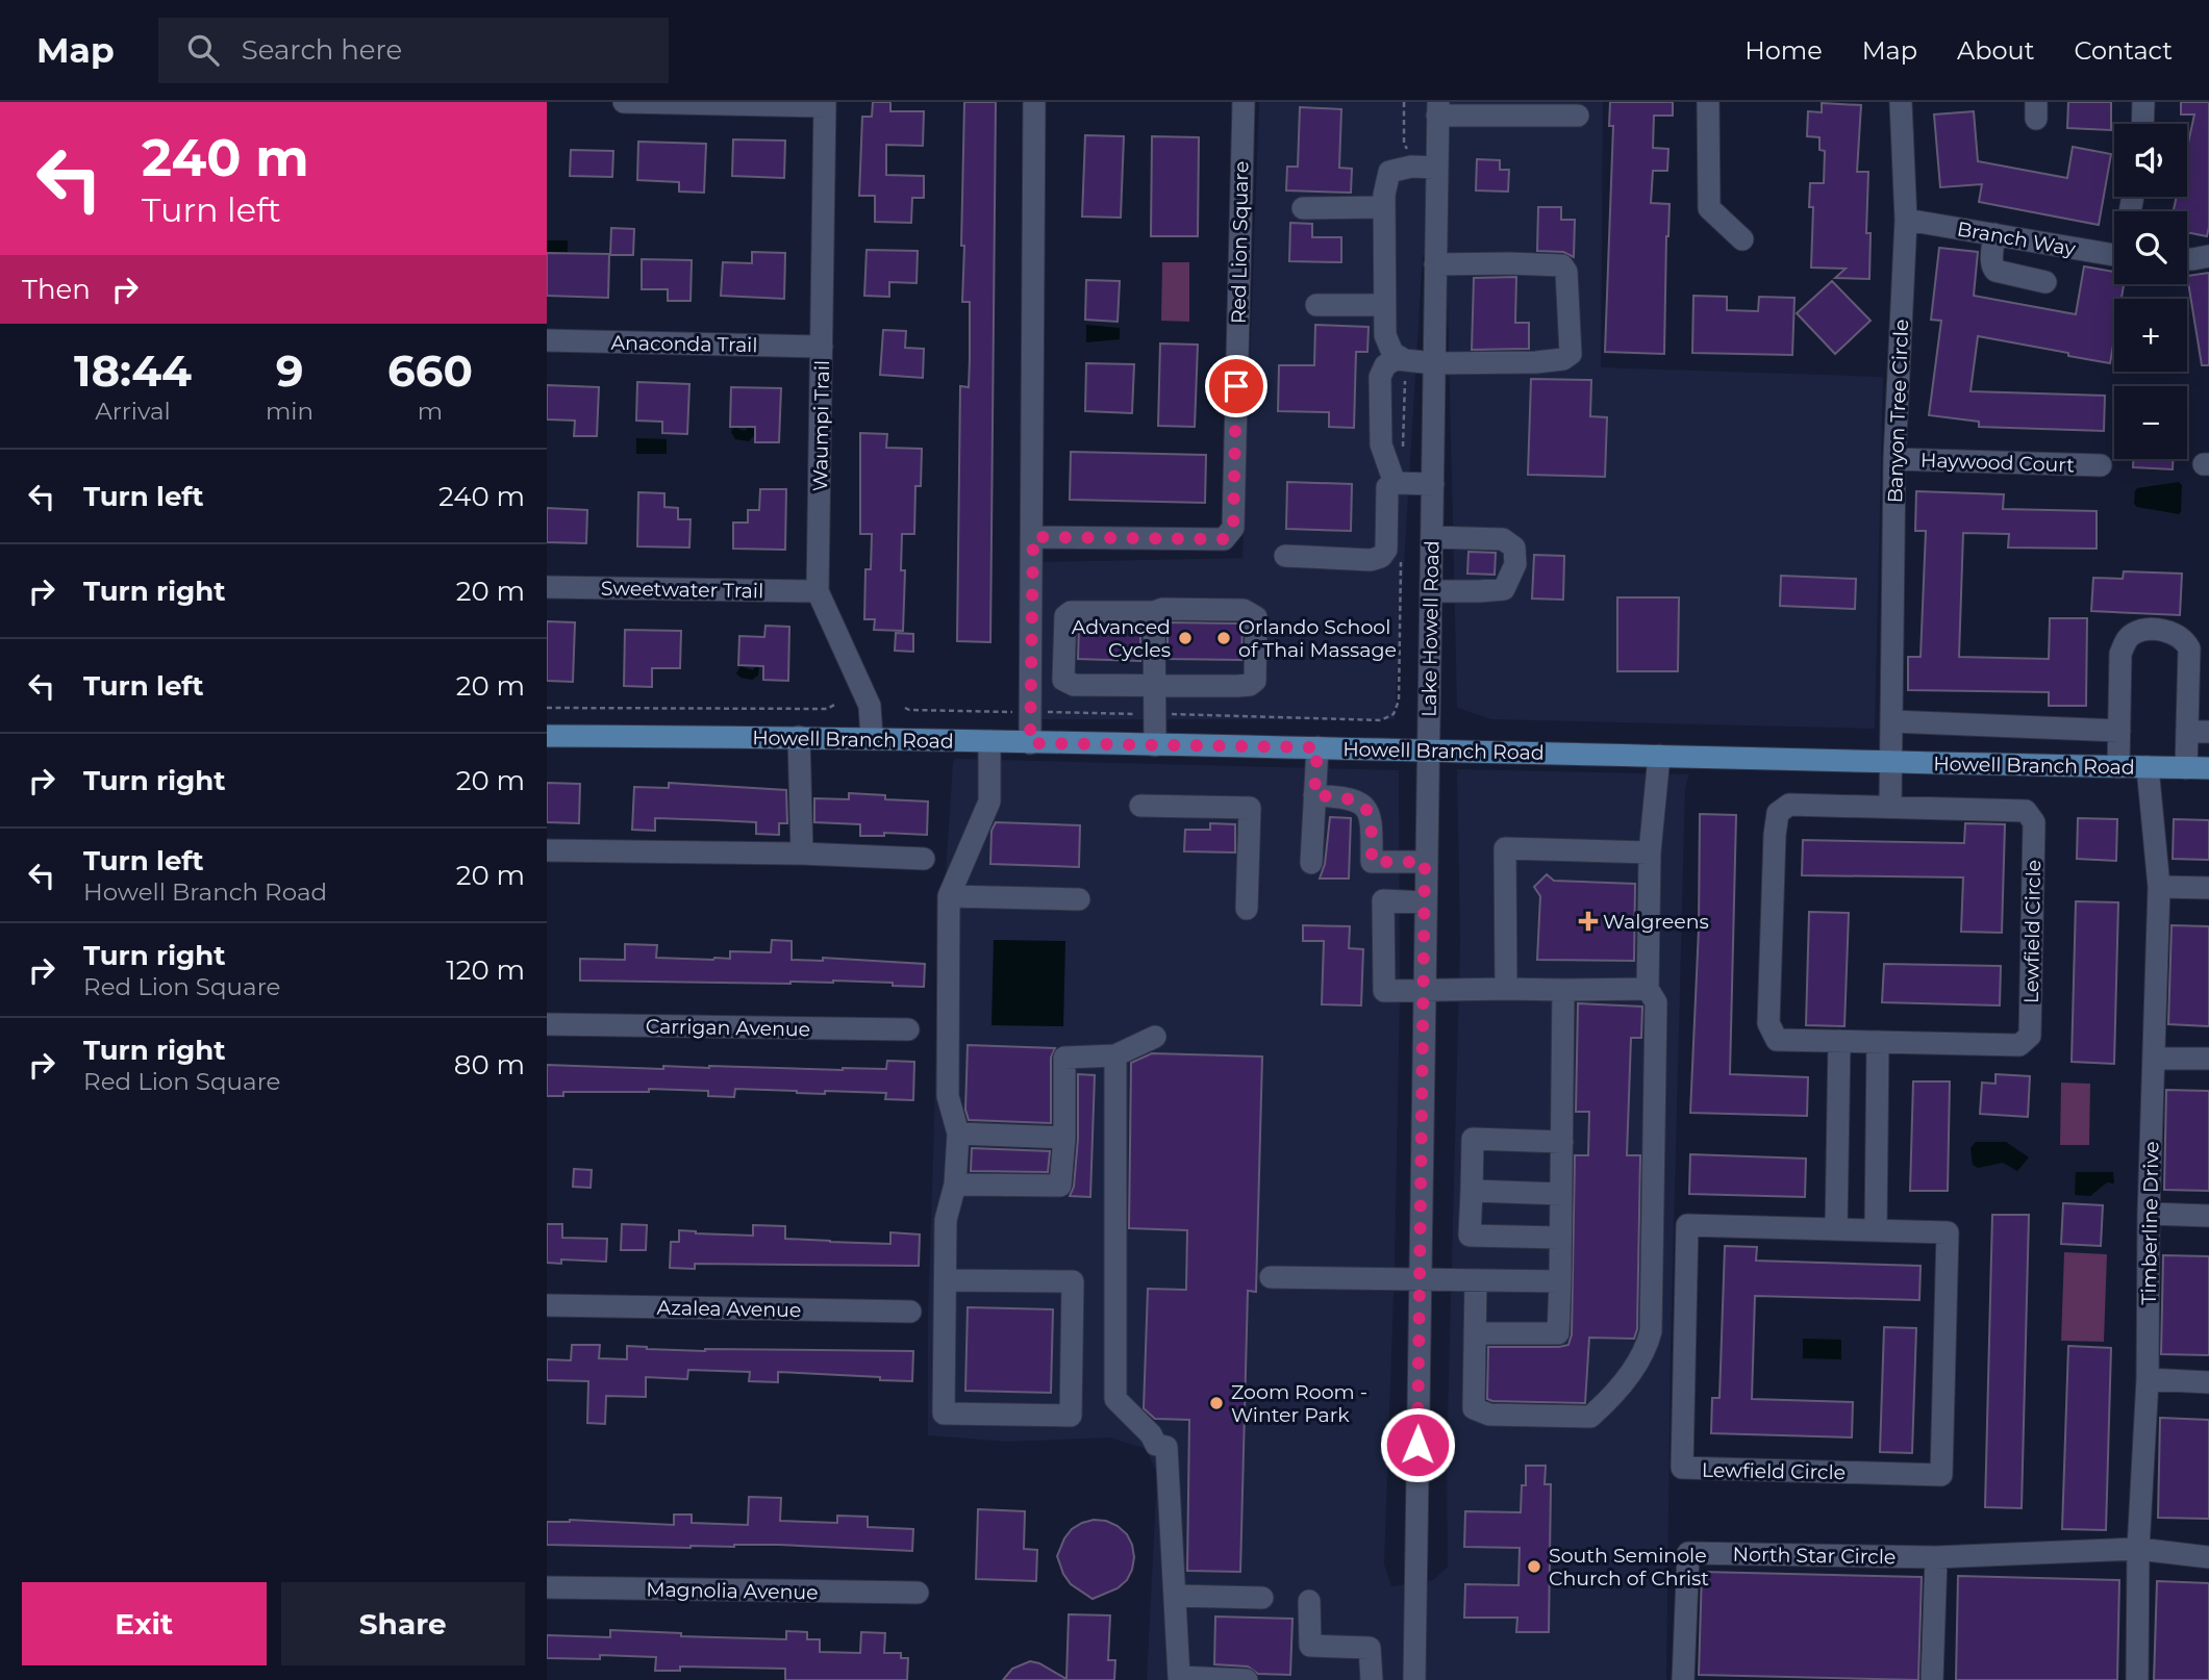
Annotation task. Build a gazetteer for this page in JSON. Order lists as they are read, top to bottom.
{
  "streets": {
    "main road": ["Howell Branch Road"],
    "street": [
      "Branch Way",
      "Red Lion Square",
      "Anaconda Trail",
      "Banyon Tree Circle",
      "Waumpi Trail",
      "Haywood Court",
      "Sweetwater Trail",
      "Lake Howell Road",
      "Lewfield Circle",
      "Carrigan Avenue",
      "Timberline Drive",
      "Azalea Avenue",
      "North Star Circle",
      "Magnolia Avenue"
    ]
  },
  "crossings": [
    ["Branch Way", "Banyon Tree Circle"],
    ["Anaconda Trail", "Waumpi Trail"],
    ["Banyon Tree Circle", "Haywood Court"],
    ["Banyon Tree Circle", "Howell Branch Road"],
    ["Waumpi Trail", "Sweetwater Trail"],
    ["Waumpi Trail", "Howell Branch Road"],
    ["Lake Howell Road", "Howell Branch Road"],
    ["Howell Branch Road", "Timberline Drive"],
    ["Timberline Drive", "North Star Circle"]
  ],
  "places": {
    "other": [
      "Advanced Cycles",
      "Orlando School of Thai Massage",
      "Zoom Room - Winter Park",
      "South Seminole Church of Christ"
    ],
    "health": ["Walgreens"]
  },
  "page": {
    "header": "Map",
    "search": "Search here",
    "nav": [
      "Home",
      "Map",
      "About",
      "Contact"
    ],
    "turn": ["240 m", "Turn left"],
    "map_buttons": ["+", "−"],
    "then": "Then",
    "eta": [
      "18:44",
      "Arrival",
      "9",
      "min",
      "660",
      "m"
    ],
    "list": [
      {
        "name": "Turn left",
        "value": "240 m"
      },
      {
        "name": "Turn right",
        "value": "20 m"
      },
      {
        "name": "Turn left",
        "value": "20 m"
      },
      {
        "name": "Turn right",
        "value": "20 m"
      },
      {
        "name": "Turn left",
        "note": "Howell Branch Road",
        "value": "20 m"
      },
      {
        "name": "Turn right",
        "note": "Red Lion Square",
        "value": "120 m"
      },
      {
        "name": "Turn right",
        "note": "Red Lion Square",
        "value": "80 m"
      }
    ],
    "buttons": ["Exit", "Share"]
  }
}
